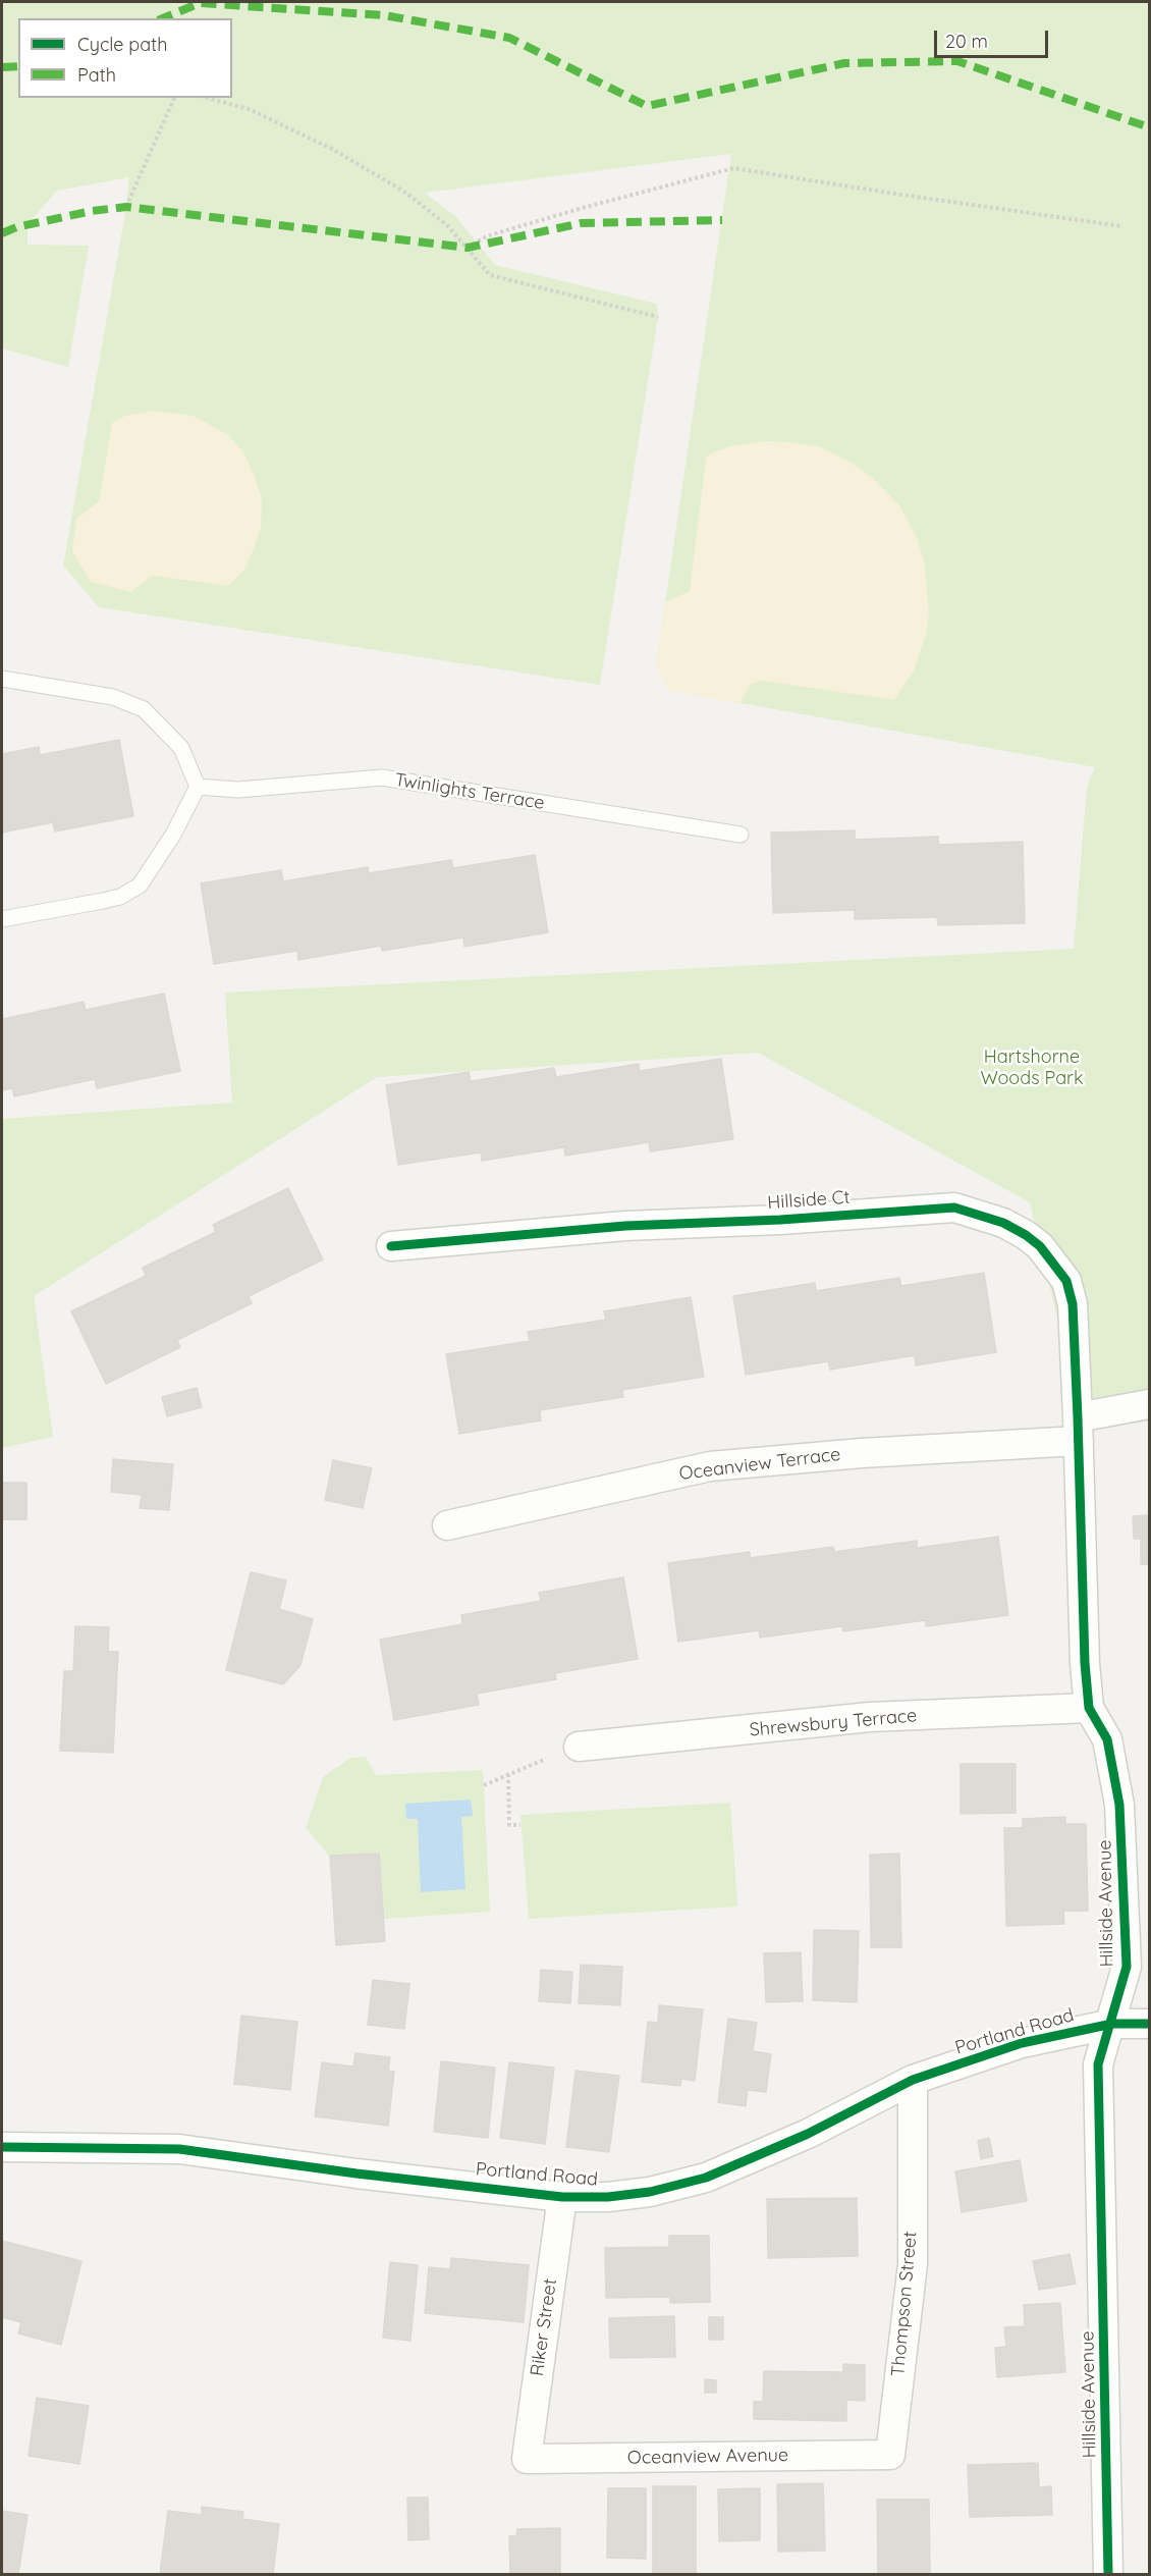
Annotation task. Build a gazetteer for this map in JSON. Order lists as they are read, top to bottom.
{
  "streets": {
    "street": [
      "Hillside Ct",
      "Oceanview Terrace",
      "Shrewsbury Terrace",
      "Hillside Avenue",
      "Portland Road",
      "Thompson Street",
      "Riker Street",
      "Oceanview Avenue"
    ],
    "lane": ["Twinlights Terrace"]
  },
  "crossings": [
    ["Hillside Ct", "Oceanview Terrace"],
    ["Hillside Ct", "Hillside Avenue"],
    ["Oceanview Terrace", "Hillside Avenue"],
    ["Shrewsbury Terrace", "Hillside Avenue"],
    ["Hillside Avenue", "Portland Road"],
    ["Portland Road", "Thompson Street"],
    ["Portland Road", "Riker Street"],
    ["Thompson Street", "Oceanview Avenue"],
    ["Riker Street", "Oceanview Avenue"]
  ],
  "parks": ["Hartshorne Woods Park"],
  "legend": ["Cycle path", "Path"],
  "scale_bar": "20 m"
}
